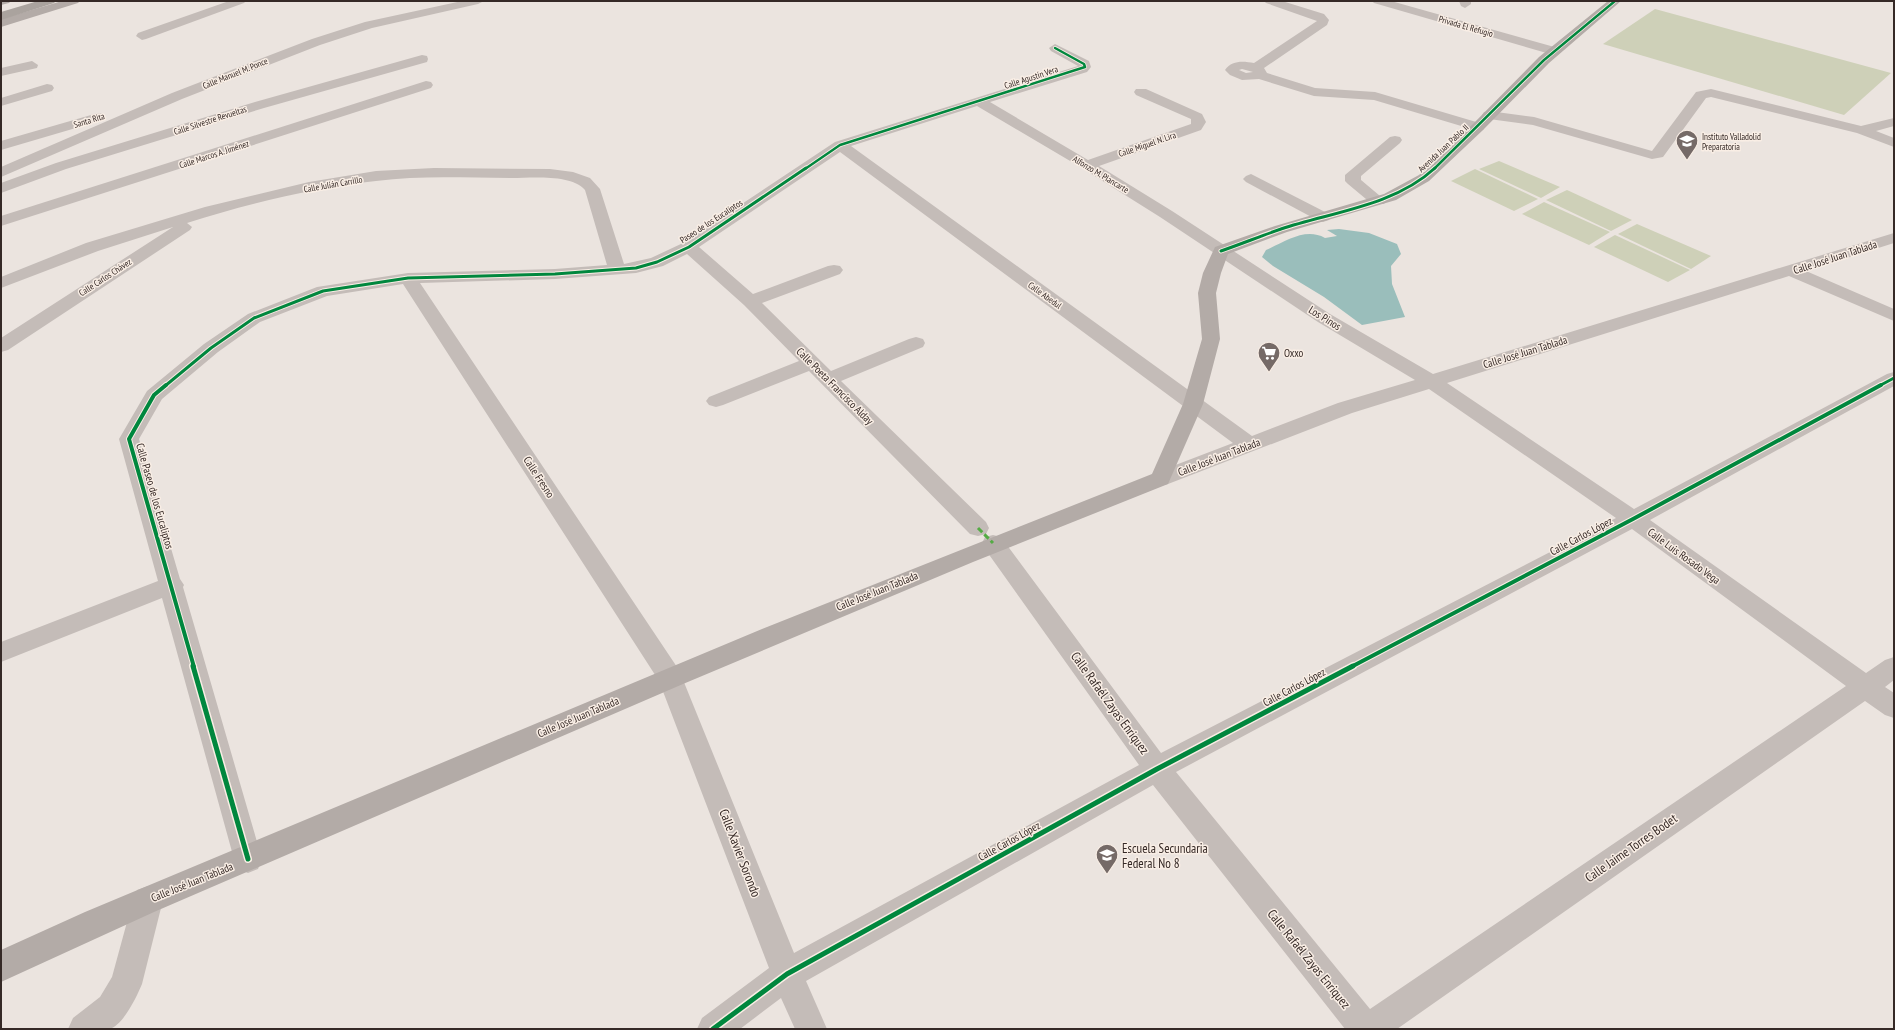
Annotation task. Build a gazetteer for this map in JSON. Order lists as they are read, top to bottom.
{
  "streets": {
    "main road": ["Avenida Juan Pablo II", "Calle José Juan Tablada"],
    "street": [
      "Privada El Refugio",
      "Calle Manuel M. Ponce",
      "Calle Agustín Vera",
      "Santa Rita",
      "Calle Silvestre Revueltas",
      "Calle Miguel N. Lira",
      "Calle Marcos A. Jiménez",
      "Alfonzo M. Plancarte",
      "Calle Julián Carrillo",
      "Paseo de los Eucaliptos",
      "Calle Carlos Chávez",
      "Calle Abedul",
      "Los Pinos",
      "Calle Poeta Francisco Alday",
      "Calle Fresno",
      "Calle Paseo de los Eucaliptos",
      "Calle Carlos López",
      "Calle Luis Rosado Vega",
      "Calle Rafaél Zayas Enriquez",
      "Calle Jaime Torres Bodet",
      "Calle Xavier Sorondo"
    ]
  },
  "crossings": [
    ["Privada El Refugio", "Avenida Juan Pablo II"],
    ["Calle Manuel M. Ponce", "Santa Rita"],
    ["Calle Agustín Vera", "Alfonzo M. Plancarte"],
    ["Calle Agustín Vera", "Paseo de los Eucaliptos"],
    ["Calle Miguel N. Lira", "Alfonzo M. Plancarte"],
    ["Avenida Juan Pablo II", "Alfonzo M. Plancarte"],
    ["Avenida Juan Pablo II", "Calle José Juan Tablada"],
    ["Avenida Juan Pablo II", "Los Pinos"],
    ["Alfonzo M. Plancarte", "Paseo de los Eucaliptos"],
    ["Alfonzo M. Plancarte", "Calle José Juan Tablada"],
    ["Alfonzo M. Plancarte", "Los Pinos"],
    ["Calle Julián Carrillo", "Paseo de los Eucaliptos"],
    ["Calle Julián Carrillo", "Calle Carlos Chávez"],
    ["Paseo de los Eucaliptos", "Calle Abedul"],
    ["Paseo de los Eucaliptos", "Calle Poeta Francisco Alday"],
    ["Paseo de los Eucaliptos", "Calle Fresno"],
    ["Paseo de los Eucaliptos", "Calle Paseo de los Eucaliptos"],
    ["Calle José Juan Tablada", "Calle Abedul"],
    ["Calle José Juan Tablada", "Los Pinos"],
    ["Calle José Juan Tablada", "Calle Poeta Francisco Alday"],
    ["Calle José Juan Tablada", "Calle Fresno"],
    ["Calle José Juan Tablada", "Calle Paseo de los Eucaliptos"],
    ["Calle José Juan Tablada", "Calle Luis Rosado Vega"],
    ["Calle José Juan Tablada", "Calle Rafaél Zayas Enriquez"],
    ["Calle José Juan Tablada", "Calle Xavier Sorondo"],
    ["Los Pinos", "Calle Luis Rosado Vega"],
    ["Calle Poeta Francisco Alday", "Calle Rafaél Zayas Enriquez"],
    ["Calle Fresno", "Calle Paseo de los Eucaliptos"],
    ["Calle Fresno", "Calle Xavier Sorondo"],
    ["Calle Carlos López", "Calle Luis Rosado Vega"],
    ["Calle Carlos López", "Calle Rafaél Zayas Enriquez"],
    ["Calle Carlos López", "Calle Xavier Sorondo"],
    ["Calle Luis Rosado Vega", "Calle Jaime Torres Bodet"]
  ],
  "places": {
    "school or university": ["Instituto Valladolid Preparatoria", "Escuela Secundaria Federal No 8"],
    "supermarket": ["Oxxo"]
  }
}
